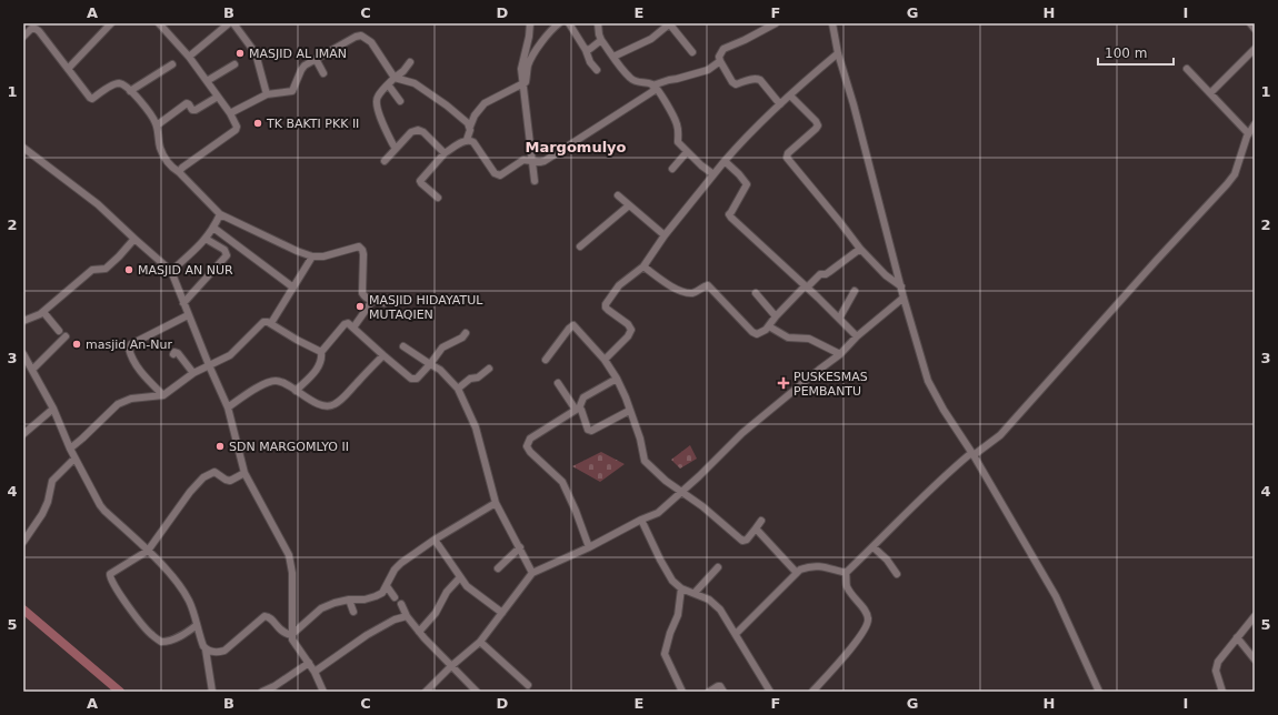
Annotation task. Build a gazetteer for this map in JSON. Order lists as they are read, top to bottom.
{
  "districts": ["Margomulyo"],
  "places": {
    "other": [
      "MASJID AL IMAN",
      "TK BAKTI PKK II",
      "MASJID AN NUR",
      "MASJID HIDAYATUL MUTAQIEN",
      "masjid An-Nur",
      "SDN MARGOMLYO II"
    ],
    "health": ["PUSKESMAS PEMBANTU"]
  },
  "scale_bar": "100 m",
  "grid": {
    "columns": [
      "A",
      "B",
      "C",
      "D",
      "E",
      "F",
      "G",
      "H",
      "I"
    ],
    "rows": [
      "1",
      "2",
      "3",
      "4",
      "5"
    ]
  }
}
